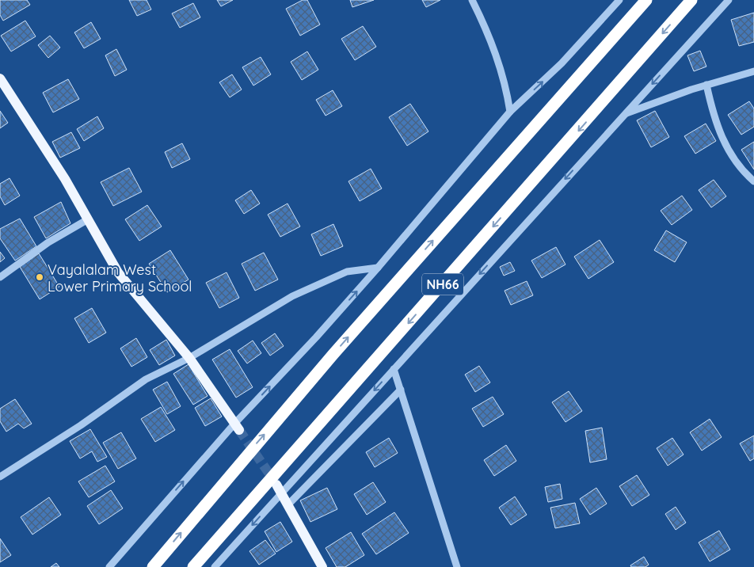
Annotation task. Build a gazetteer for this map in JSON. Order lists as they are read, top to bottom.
{
  "streets": {
    "highway": ["NH66"]
  },
  "places": ["Vayalalam West Lower Primary School"]
}
